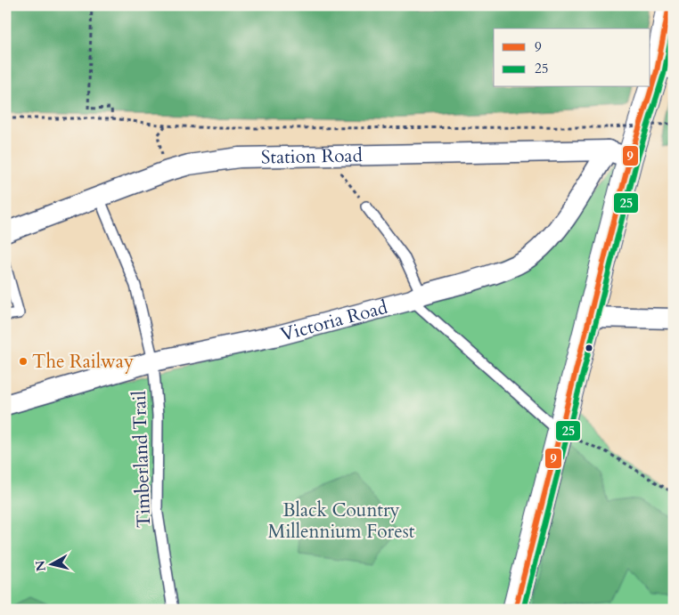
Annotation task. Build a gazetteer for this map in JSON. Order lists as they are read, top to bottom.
{
  "streets": {
    "street": ["Station Road", "Victoria Road"],
    "lane": ["Timberland Trail"]
  },
  "crossings": [
    ["Station Road", "Victoria Road"],
    ["Station Road", "Timberland Trail"],
    ["Victoria Road", "Timberland Trail"]
  ],
  "parks": ["Black Country Millennium Forest"],
  "places": ["The Railway"],
  "lines": ["transit line 9", "transit line 25"],
  "legend": ["9", "25"],
  "north": "left"
}
